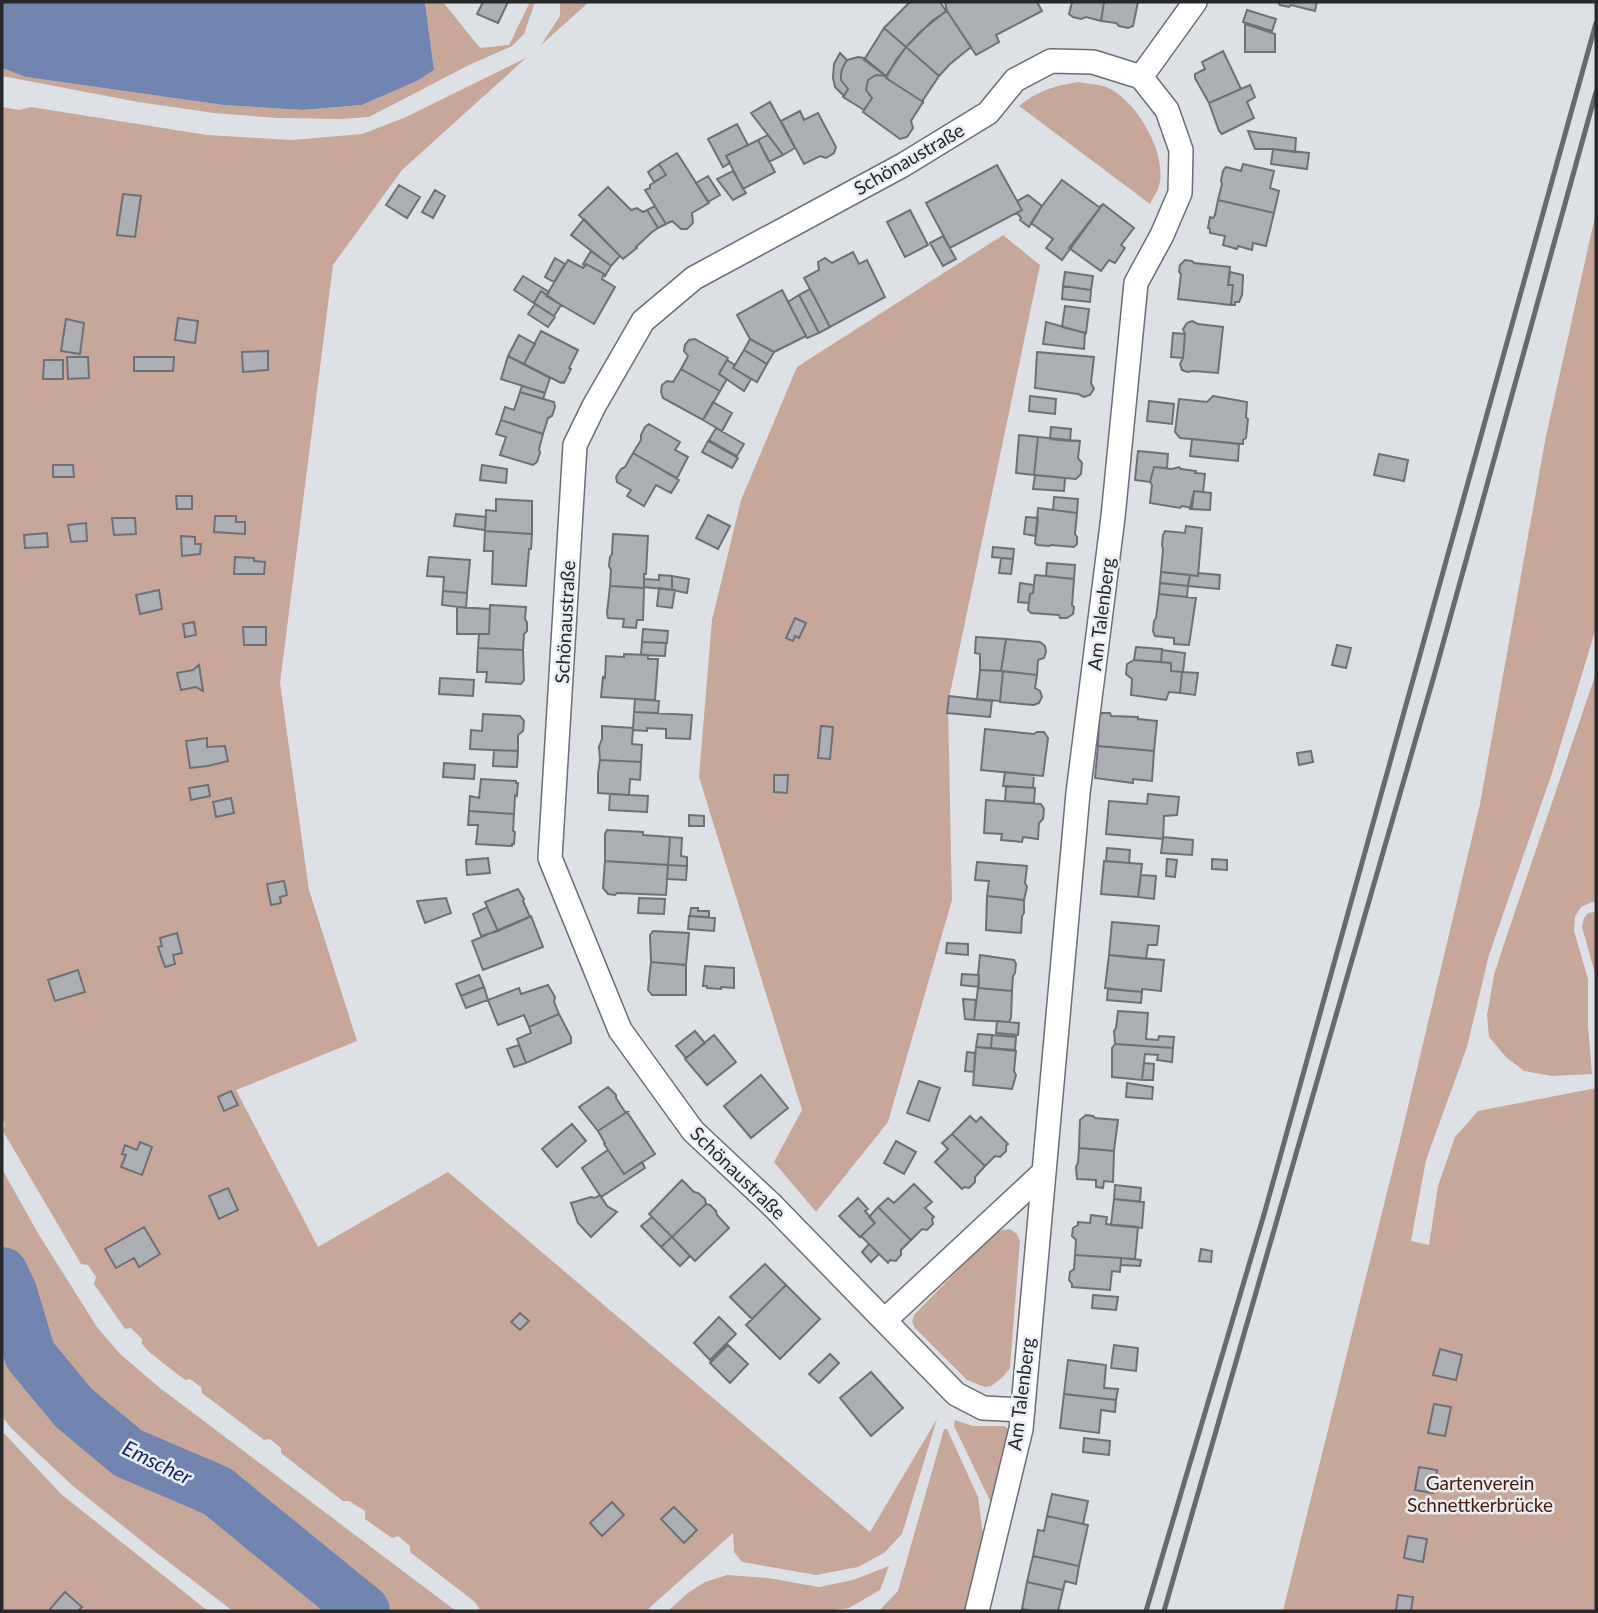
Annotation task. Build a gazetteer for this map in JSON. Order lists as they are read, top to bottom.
{
  "streets": {
    "street": ["Schönaustraße", "Am Talenberg"]
  },
  "crossings": [
    ["Schönaustraße", "Am Talenberg"]
  ],
  "water": ["Emscher"],
  "parks": ["Gartenverein Schnettkerbrücke"]
}
